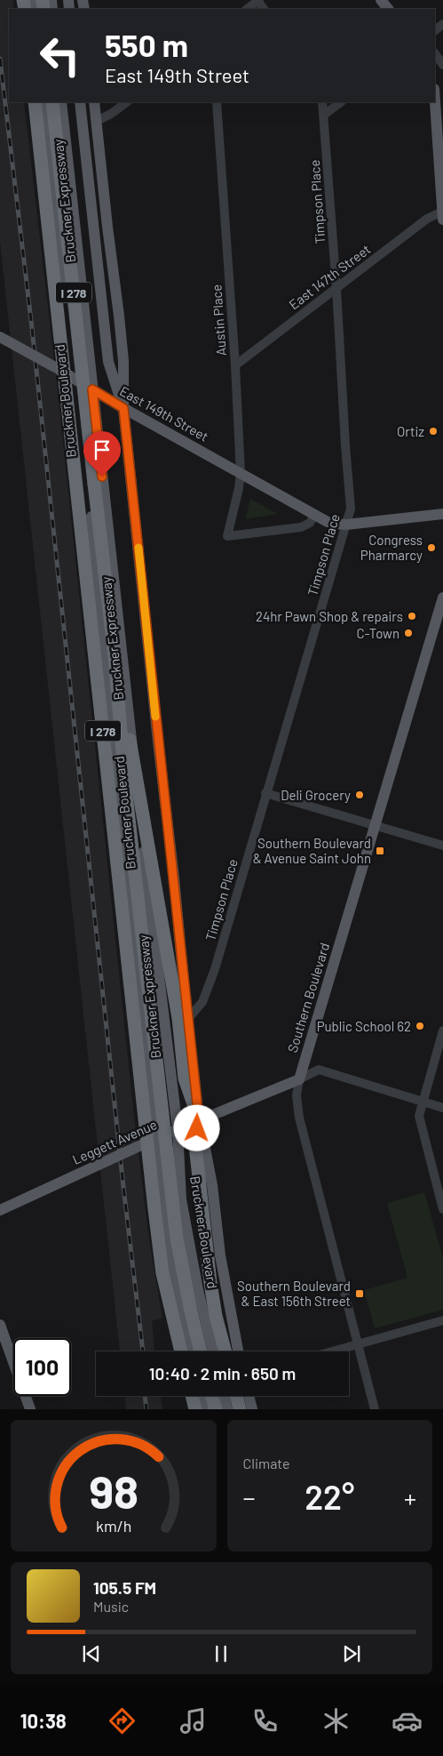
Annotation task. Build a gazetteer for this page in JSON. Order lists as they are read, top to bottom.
{
  "streets": {
    "highway": ["Bruckner Expressway", "I 278"],
    "main road": [
      "Bruckner Boulevard",
      "East 149th Street",
      "Southern Boulevard",
      "Leggett Avenue"
    ],
    "street": ["Timpson Place", "East 147th Street", "Austin Place"]
  },
  "crossings": [
    ["Timpson Place", "East 147th Street"],
    ["Timpson Place", "East 149th Street"],
    ["East 147th Street", "Austin Place"],
    ["Austin Place", "East 149th Street"],
    ["Bruckner Boulevard", "East 149th Street"],
    ["Bruckner Boulevard", "Leggett Avenue"],
    ["Southern Boulevard", "Leggett Avenue"]
  ],
  "places": {
    "other": [
      "Ortiz",
      "Congress Pharmarcy",
      "24hr Pawn Shop & repairs",
      "C-Town",
      "Deli Grocery",
      "Public School 62"
    ],
    "transit": ["Southern Boulevard & Avenue Saint John", "Southern Boulevard & East 156th Street"]
  },
  "page": {
    "turn": ["550 m", "East 149th Street"],
    "limit": "100",
    "trip": "10:40 · 2 min · 650 m",
    "tile": "Climate",
    "heat": ["−", "22°", "+"],
    "song": ["105.5 FM", "Music"],
    "tabs": "10:38",
    "gauge": ["98", "km/h"]
  }
}
